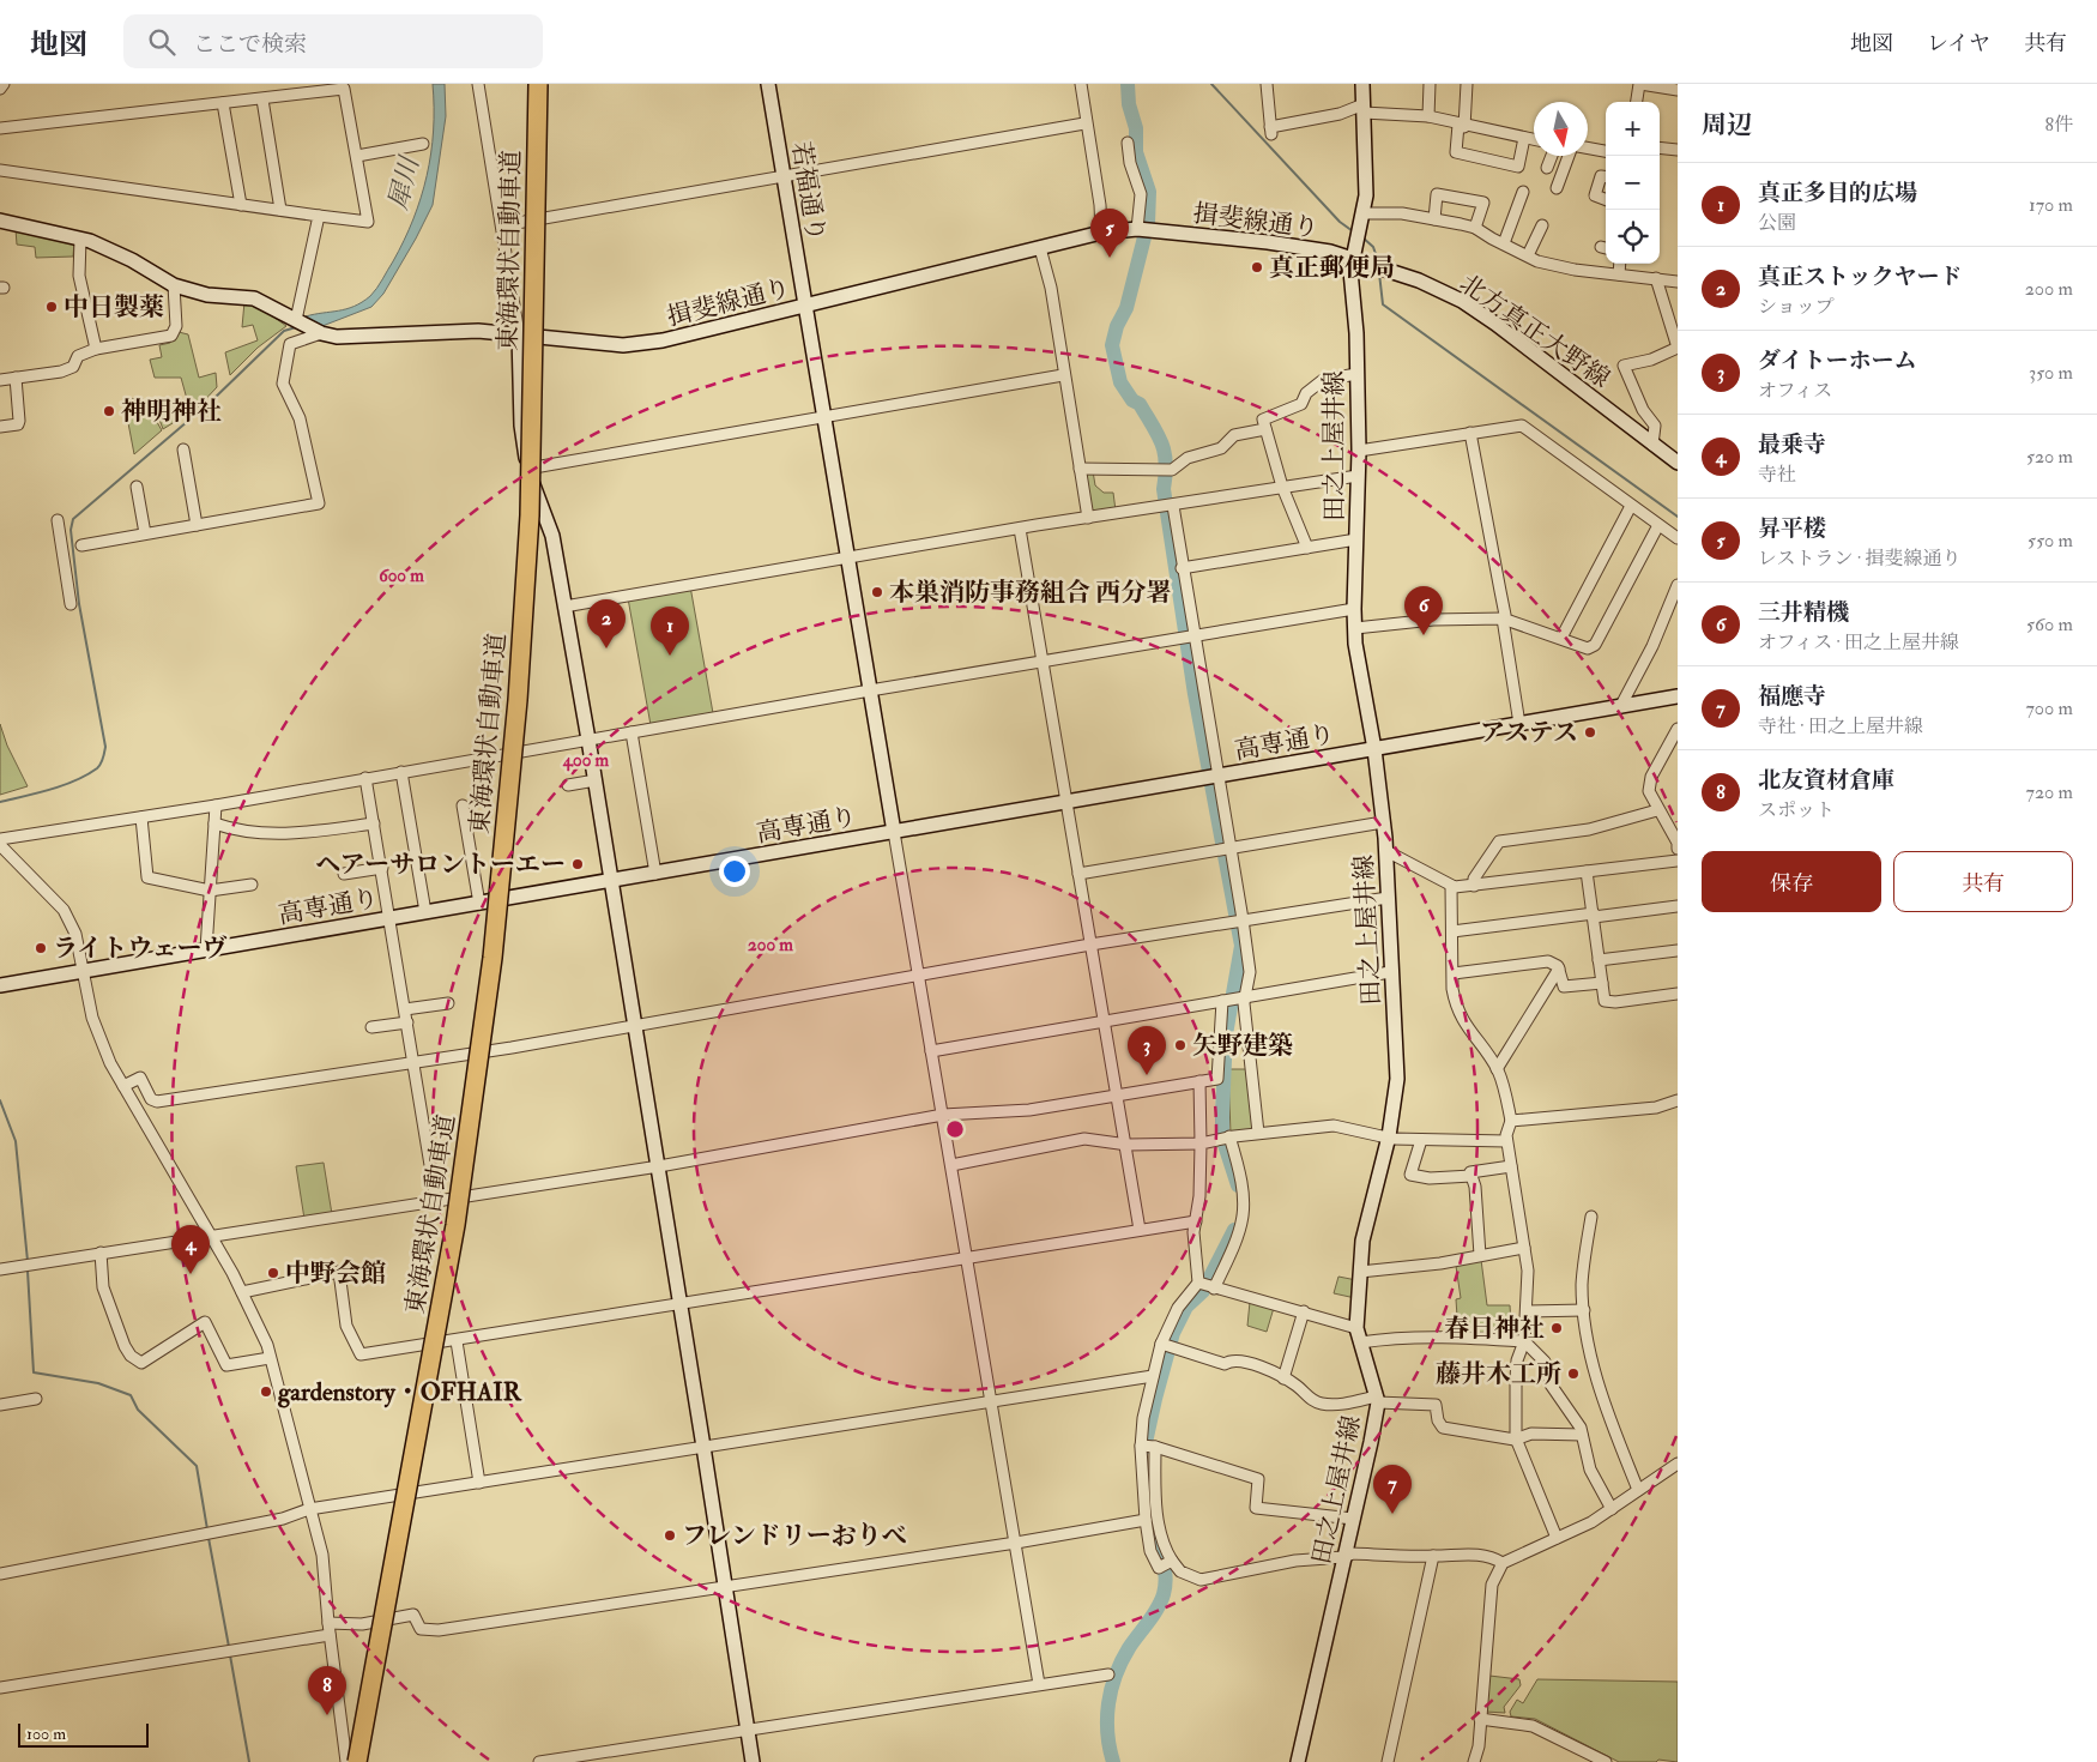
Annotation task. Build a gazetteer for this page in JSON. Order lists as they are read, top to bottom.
{
  "streets": {
    "highway": ["東海環状自動車道"],
    "street": [
      "若福通り",
      "揖斐線通り",
      "北方真正大野線",
      "田之上屋井線",
      "高専通り"
    ]
  },
  "crossings": [
    ["若福通り", "揖斐線通り"],
    ["若福通り", "高専通り"],
    ["揖斐線通り", "北方真正大野線"],
    ["揖斐線通り", "田之上屋井線"],
    ["北方真正大野線", "田之上屋井線"],
    ["田之上屋井線", "高専通り"]
  ],
  "water": ["犀川"],
  "places": [
    "真正郵便局",
    "中日製薬",
    "神明神社",
    "本巣消防事務組合 西分署",
    "アステス",
    "ヘアーサロントーエー",
    "ライトウェーヴ",
    "矢野建築",
    "中野会館",
    "春日神社",
    "藤井木工所",
    "gardenstory・OFHAIR",
    "フレンドリーおりべ"
  ],
  "scale_bar": "100 m",
  "north": "bottom",
  "page": {
    "header": "地図",
    "search": "ここで検索",
    "nav": ["地図", "レイヤ", "共有"],
    "heading": ["周辺", "8件"],
    "map_buttons": ["+", "−"],
    "list": [
      {
        "mark": "1",
        "name": "真正多目的広場",
        "note": "公園",
        "value": "170 m"
      },
      {
        "mark": "2",
        "name": "真正ストックヤード",
        "note": "ショップ",
        "value": "200 m"
      },
      {
        "mark": "3",
        "name": "ダイトーホーム",
        "note": "オフィス",
        "value": "350 m"
      },
      {
        "mark": "4",
        "name": "最乗寺",
        "note": "寺社",
        "value": "520 m"
      },
      {
        "mark": "5",
        "name": "昇平楼",
        "note": "レストラン · 揖斐線通り",
        "value": "550 m"
      },
      {
        "mark": "6",
        "name": "三井精機",
        "note": "オフィス · 田之上屋井線",
        "value": "560 m"
      },
      {
        "mark": "7",
        "name": "福應寺",
        "note": "寺社 · 田之上屋井線",
        "value": "700 m"
      },
      {
        "mark": "8",
        "name": "北友資材倉庫",
        "note": "スポット",
        "value": "720 m"
      }
    ],
    "pins": [
      "5",
      "6",
      "2",
      "1",
      "3",
      "4",
      "7",
      "8"
    ],
    "buttons": ["保存", "共有"],
    "scale": "100 m"
  },
  "rings": ["600 m", "400 m", "200 m"]
}
